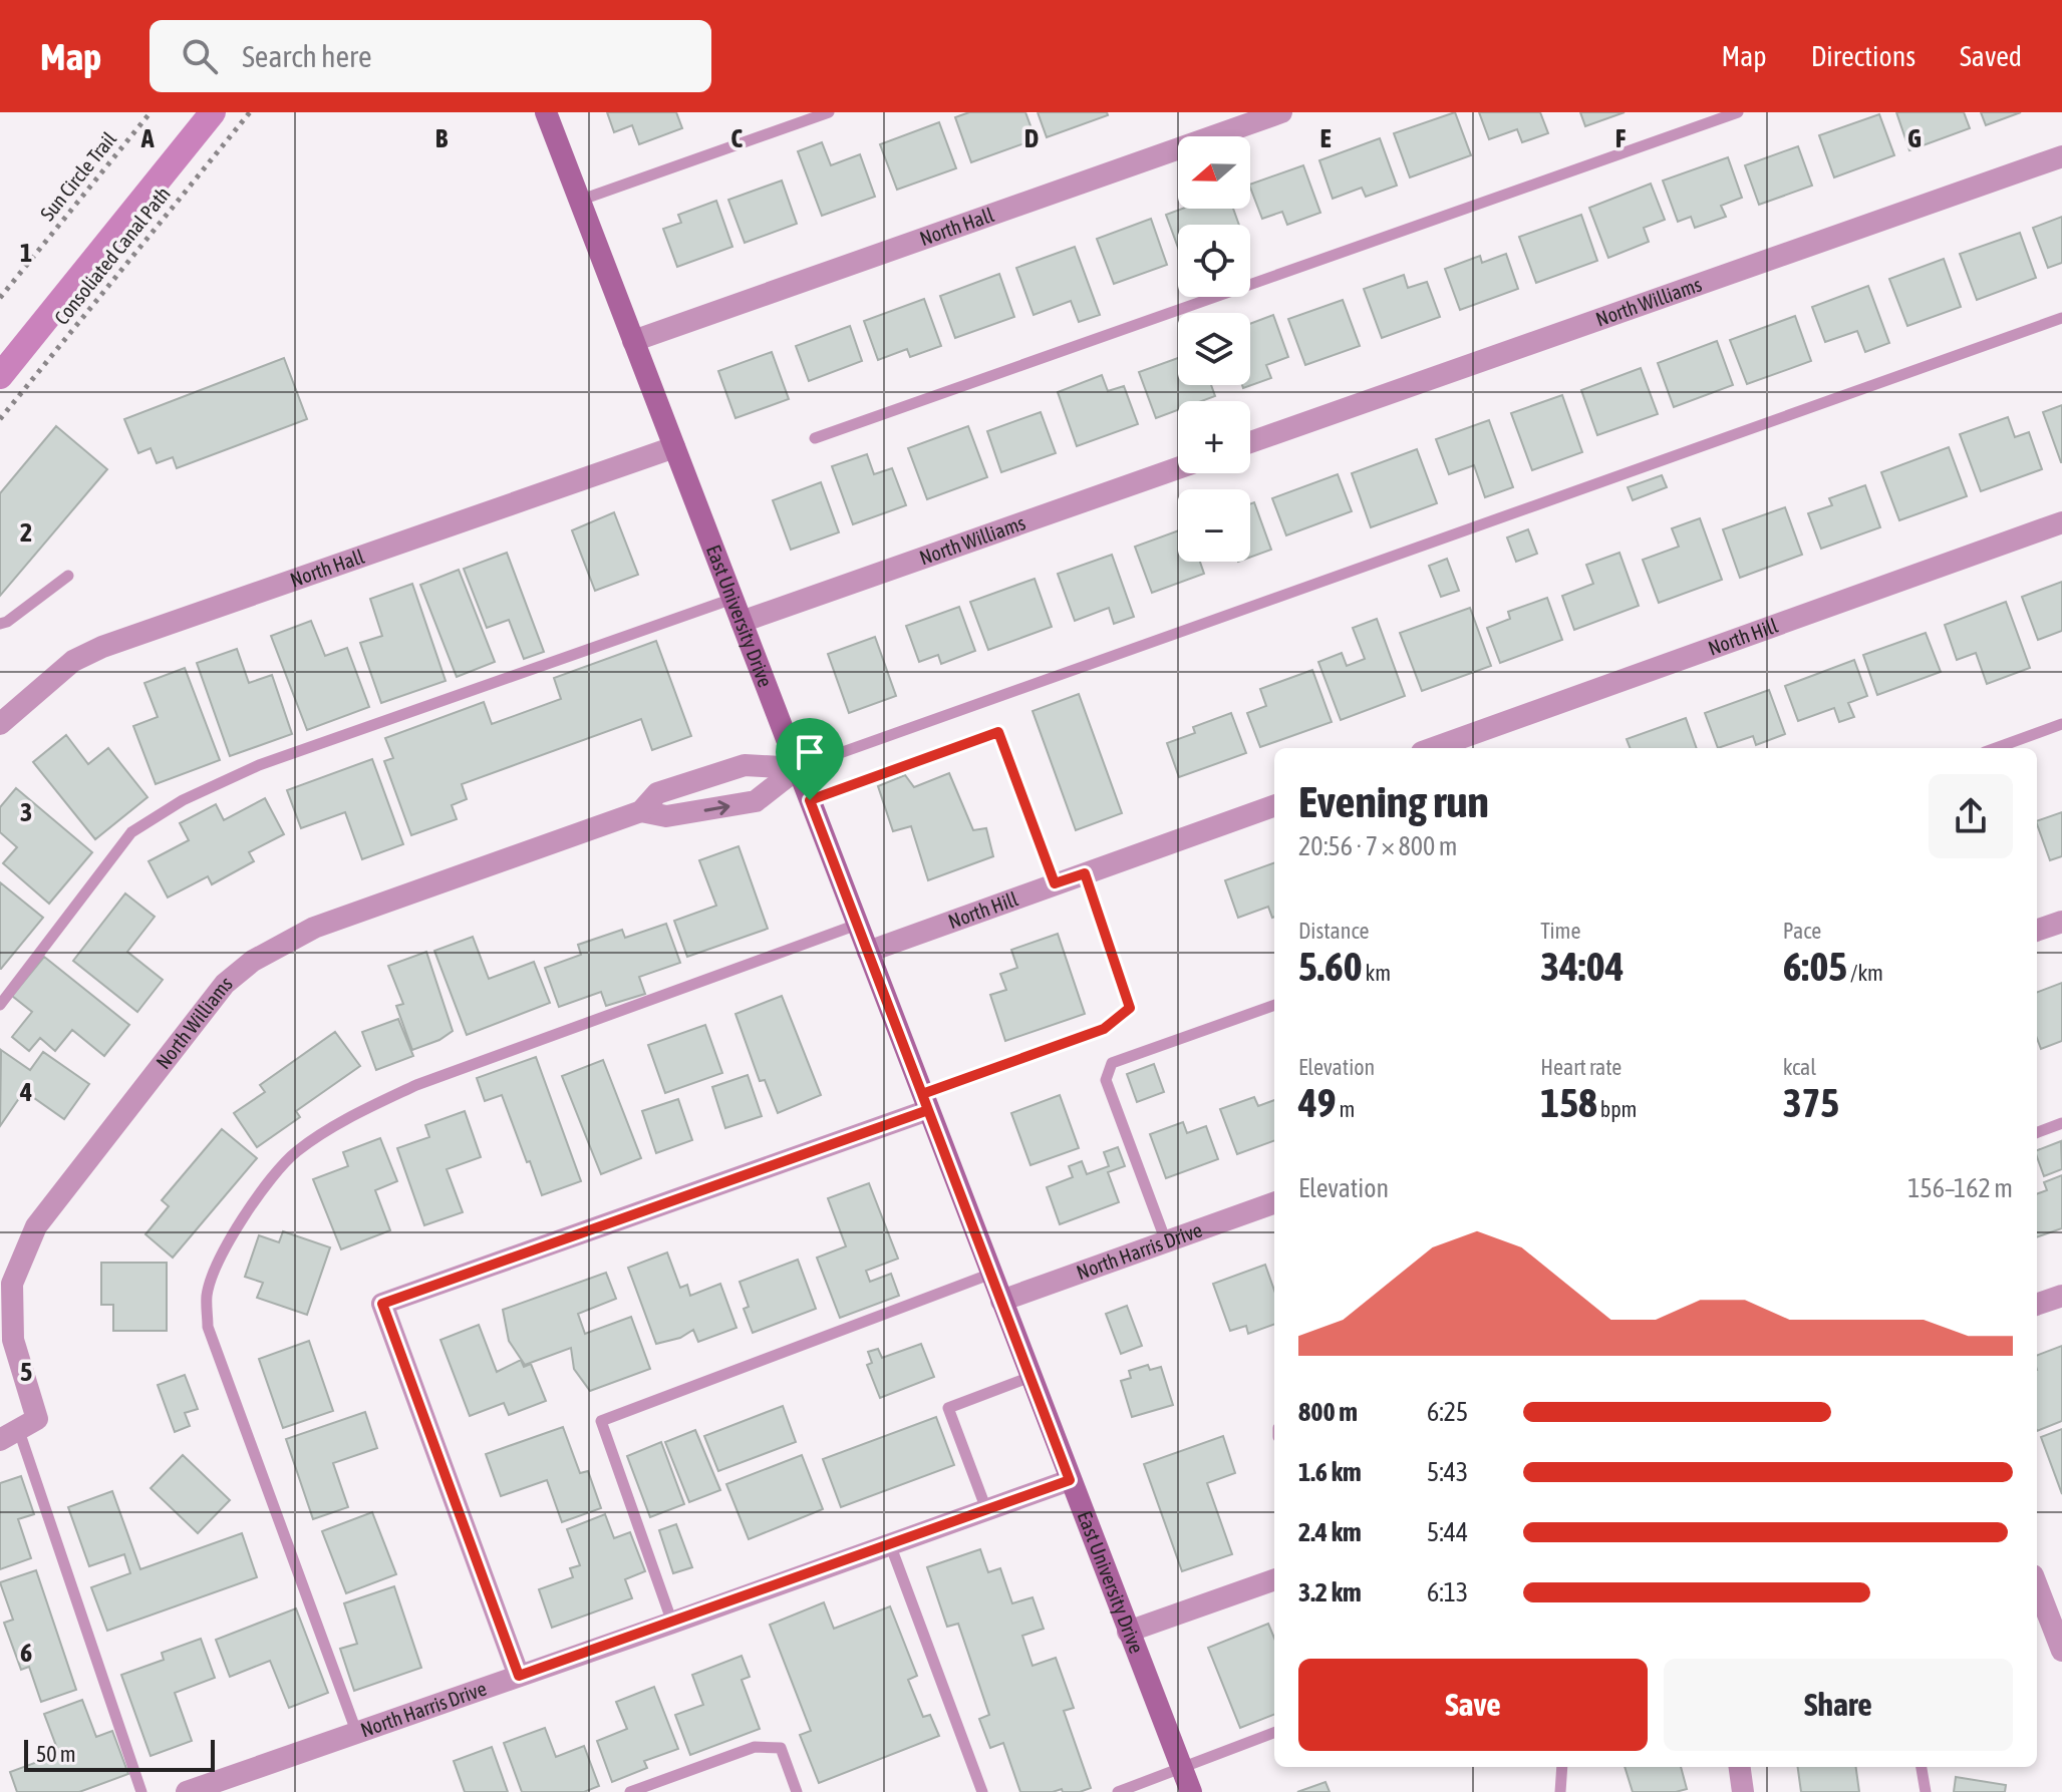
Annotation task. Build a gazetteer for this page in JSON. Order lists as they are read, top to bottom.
{
  "streets": {
    "main road": ["East University Drive"],
    "street": [
      "North Hall",
      "North Williams",
      "North Hill",
      "North Harris Drive"
    ],
    "path": ["Sun Circle Trail", "Consoliated Canal Path"]
  },
  "crossings": [
    ["North Hall", "East University Drive"],
    ["North Williams", "East University Drive"],
    ["East University Drive", "North Hill"],
    ["East University Drive", "North Harris Drive"]
  ],
  "scale_bar": "50 m",
  "north": "left",
  "page": {
    "header": "Map",
    "search": "Search here",
    "nav": ["Map", "Directions", "Saved"],
    "map_buttons": ["+", "−"],
    "heading": ["Evening run", "20:56 · 7 × 800 m"],
    "stats": [
      ["Distance", "5.60 km"],
      ["Time", "34:04"],
      ["Pace", "6:05 /km"],
      ["Elevation", "49 m"],
      ["Heart rate", "158 bpm"],
      ["kcal", "375"]
    ],
    "chart": ["Elevation", "156–162 m"],
    "list": [
      {
        "name": "800 m",
        "note": "6:25"
      },
      {
        "name": "1.6 km",
        "note": "5:43"
      },
      {
        "name": "2.4 km",
        "note": "5:44"
      },
      {
        "name": "3.2 km",
        "note": "6:13"
      }
    ],
    "buttons": ["Save", "Share"],
    "scale": "50 m"
  },
  "grid": {
    "columns": [
      "A",
      "B",
      "C",
      "D",
      "E",
      "F",
      "G"
    ],
    "rows": [
      "1",
      "2",
      "3",
      "4",
      "5",
      "6"
    ]
  }
}
